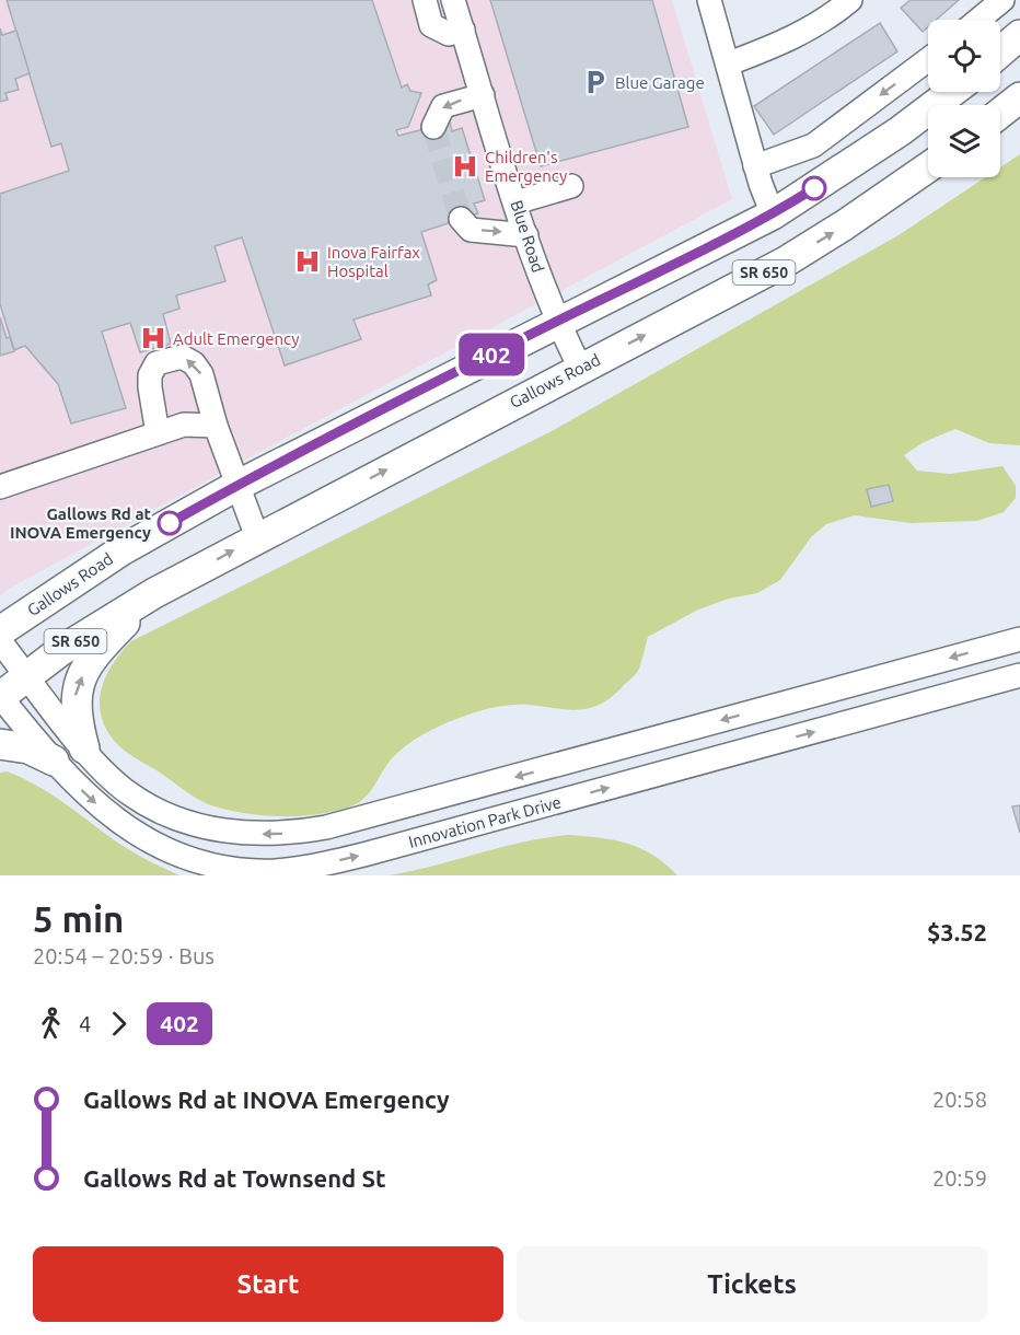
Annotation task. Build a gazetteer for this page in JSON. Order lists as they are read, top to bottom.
{
  "streets": {
    "main road": ["SR 650", "Gallows Road"],
    "street": ["Blue Road", "Innovation Park Drive"]
  },
  "crossings": [
    ["Blue Road", "Gallows Road"],
    ["Gallows Road", "Innovation Park Drive"]
  ],
  "places": {
    "parking": ["Blue Garage"],
    "hospital": ["Children's Emergency", "Inova Fairfax Hospital", "Adult Emergency"],
    "other": ["Gallows Rd at INOVA Emergency"]
  },
  "lines": ["bus line 402"],
  "page": {
    "on_map": "402",
    "heading": ["5 min", "20:54 – 20:59 · Bus", "$3.52"],
    "legs": ["4", "402"],
    "list": [
      {
        "name": "Gallows Rd at INOVA Emergency",
        "value": "20:58"
      },
      {
        "name": "Gallows Rd at Townsend St",
        "value": "20:59"
      }
    ],
    "buttons": ["Start", "Tickets"]
  }
}
